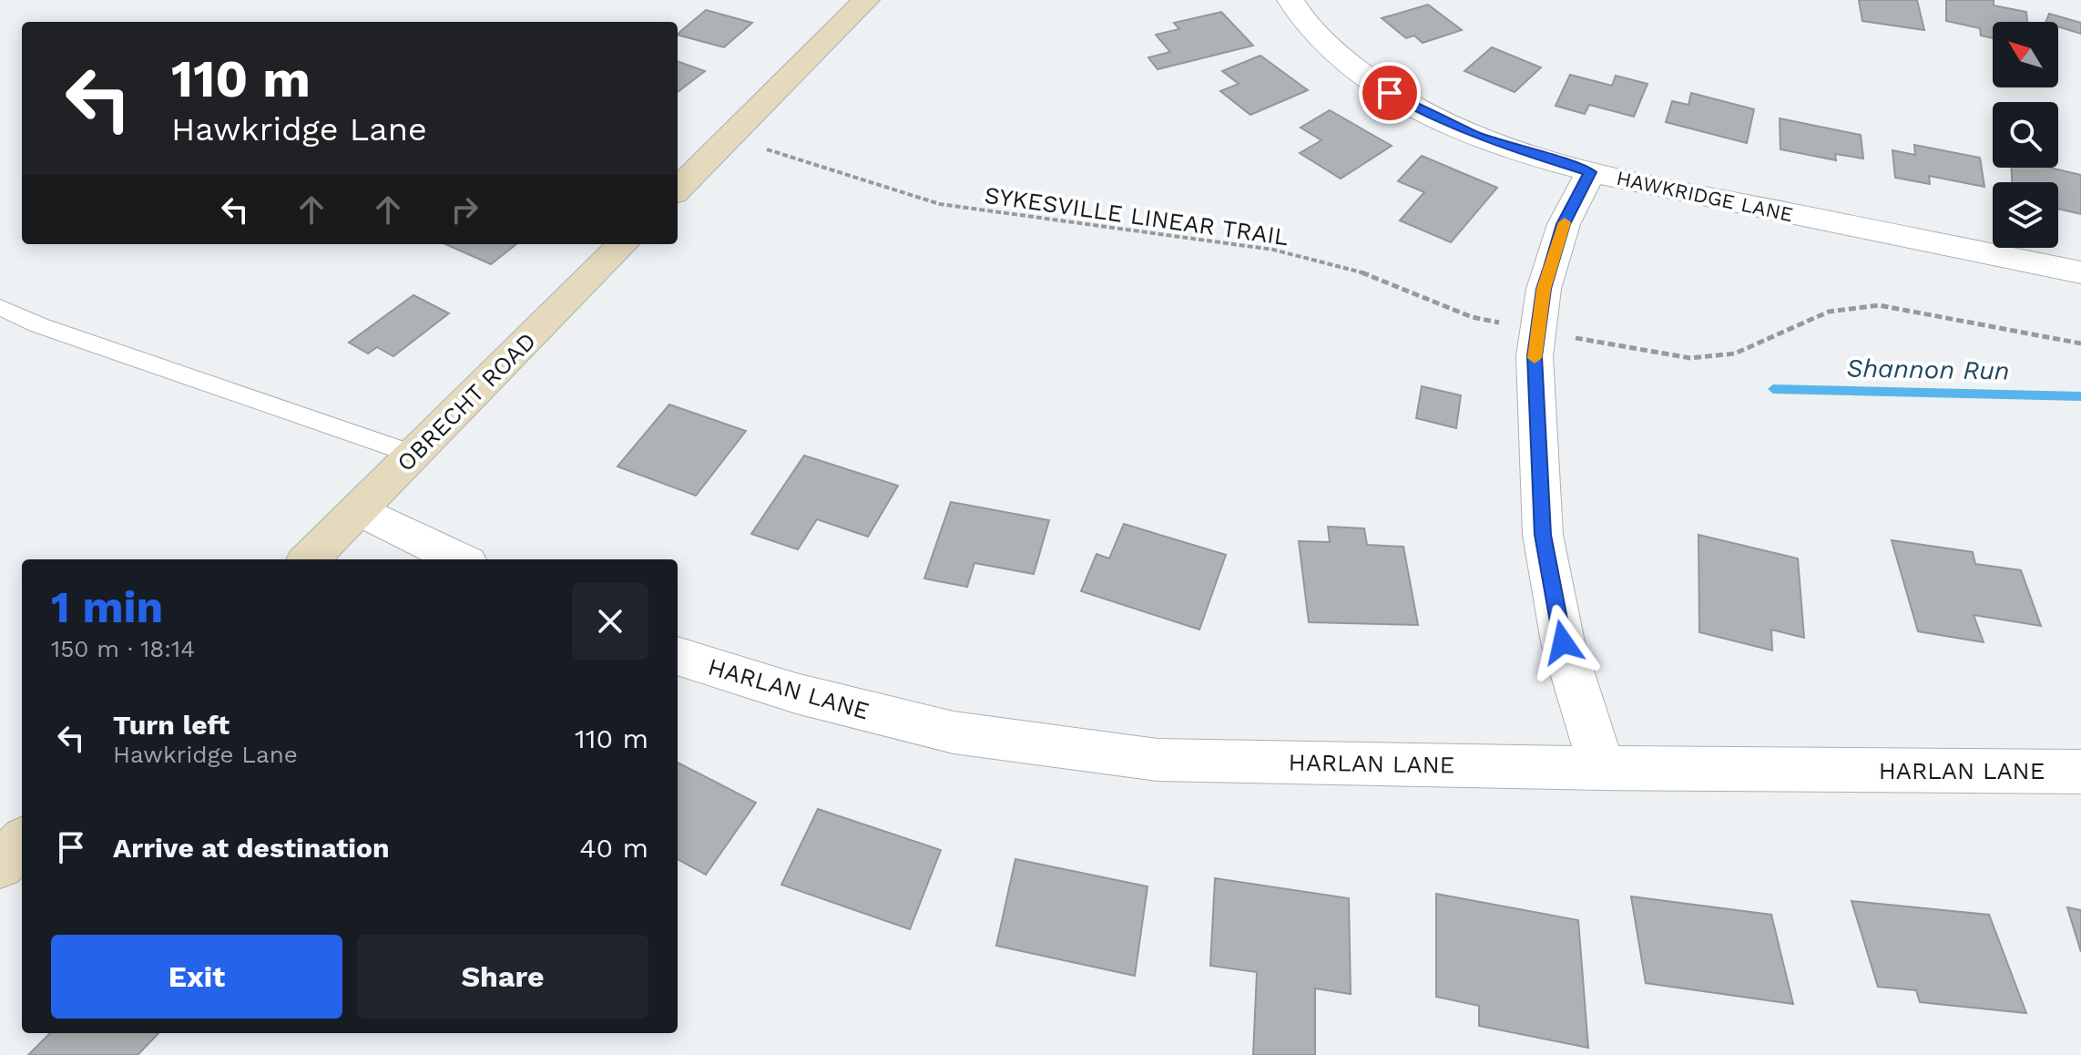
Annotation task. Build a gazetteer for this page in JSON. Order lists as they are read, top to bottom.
{
  "streets": {
    "street": ["HAWKRIDGE LANE", "OBRECHT ROAD", "HARLAN LANE"],
    "path": ["SYKESVILLE LINEAR TRAIL"]
  },
  "water": ["Shannon Run"],
  "north": "top left",
  "page": {
    "turn": ["110 m", "Hawkridge Lane"],
    "heading": ["1 min", "150 m · 18:14"],
    "list": [
      {
        "name": "Turn left",
        "note": "Hawkridge Lane",
        "value": "110 m"
      },
      {
        "name": "Arrive at destination",
        "value": "40 m"
      }
    ],
    "buttons": ["Exit", "Share"]
  }
}
